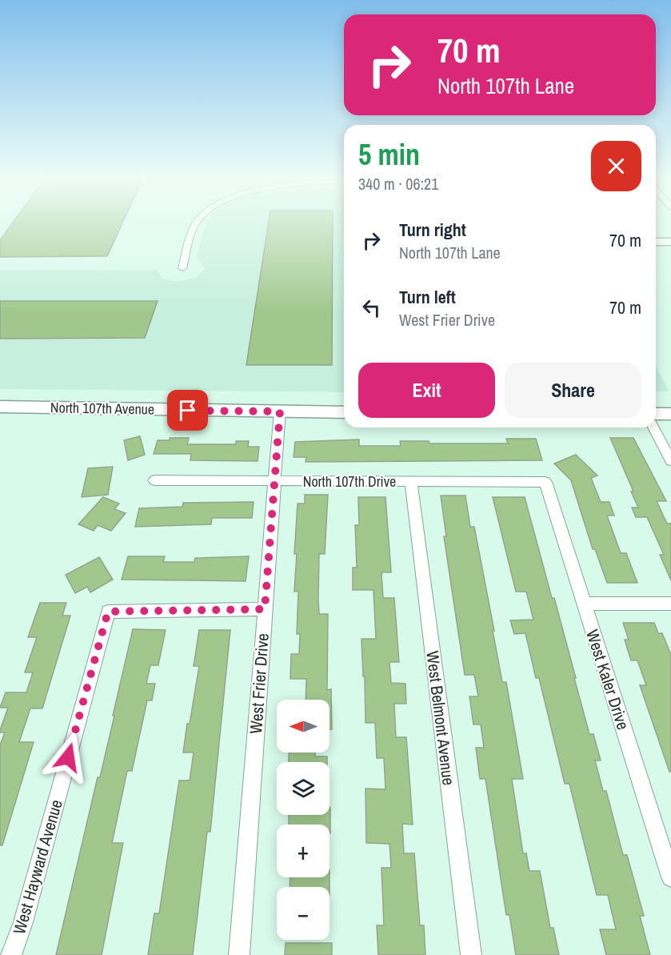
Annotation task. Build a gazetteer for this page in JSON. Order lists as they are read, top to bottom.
{
  "streets": {
    "street": [
      "North 107th Avenue",
      "North 107th Drive",
      "West Kaler Drive",
      "West Frier Drive",
      "West Belmont Avenue",
      "West Hayward Avenue"
    ]
  },
  "crossings": [
    ["North 107th Avenue", "West Frier Drive"],
    ["North 107th Drive", "West Kaler Drive"],
    ["North 107th Drive", "West Frier Drive"],
    ["North 107th Drive", "West Belmont Avenue"],
    ["West Frier Drive", "West Hayward Avenue"]
  ],
  "north": "left",
  "page": {
    "turn": ["70 m", "North 107th Lane"],
    "heading": ["5 min", "340 m · 06:21"],
    "list": [
      {
        "name": "Turn right",
        "note": "North 107th Lane",
        "value": "70 m"
      },
      {
        "name": "Turn left",
        "note": "West Frier Drive",
        "value": "70 m"
      }
    ],
    "buttons": ["Exit", "Share"],
    "map_buttons": ["+", "−"]
  }
}
